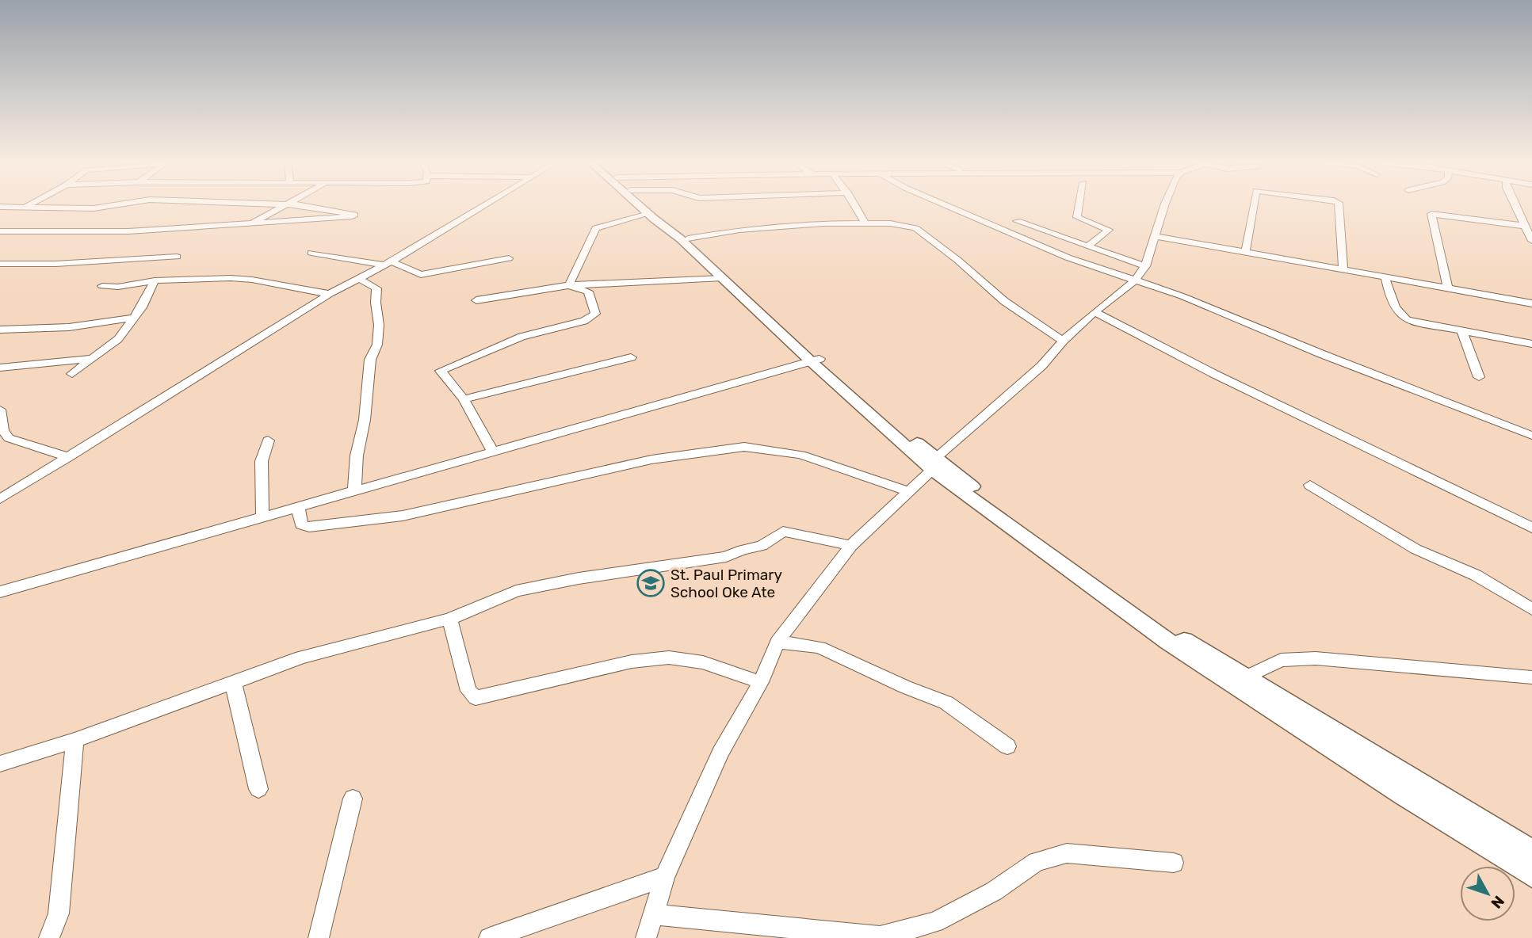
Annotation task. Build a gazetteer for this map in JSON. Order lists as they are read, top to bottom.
{
  "places": {
    "school or university": ["St. Paul Primary School Oke Ate"]
  },
  "north": "bottom right"
}
